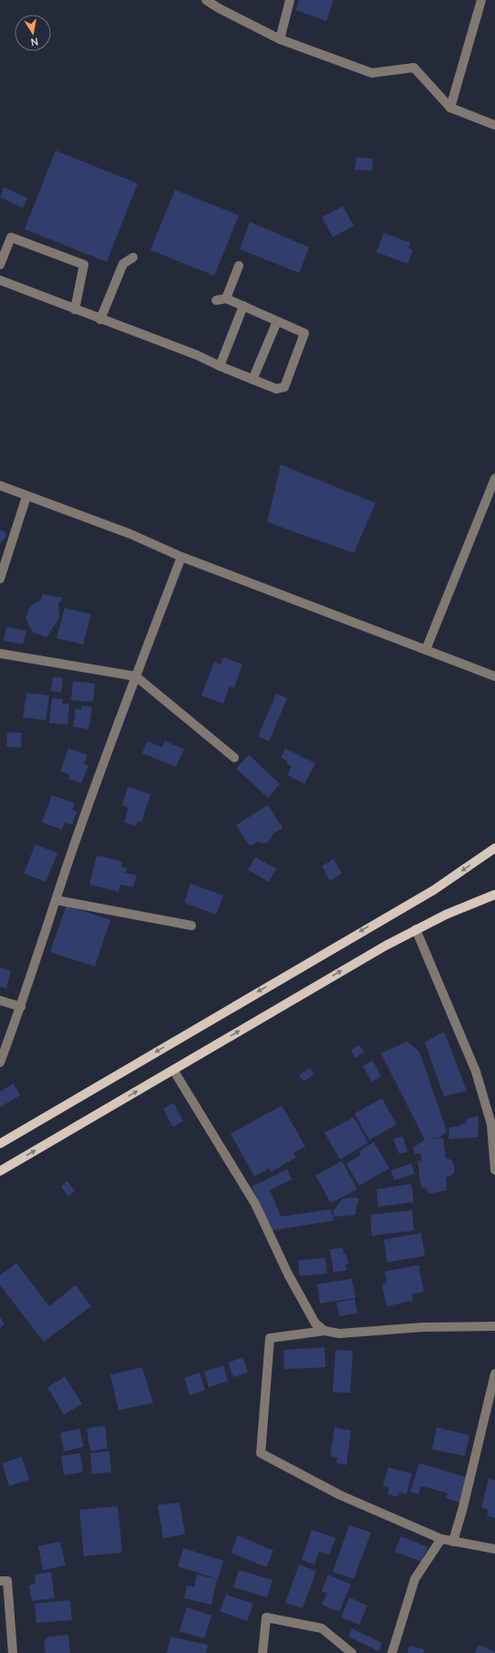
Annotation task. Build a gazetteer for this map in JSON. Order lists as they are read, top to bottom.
{
  "north": "bottom"
}
